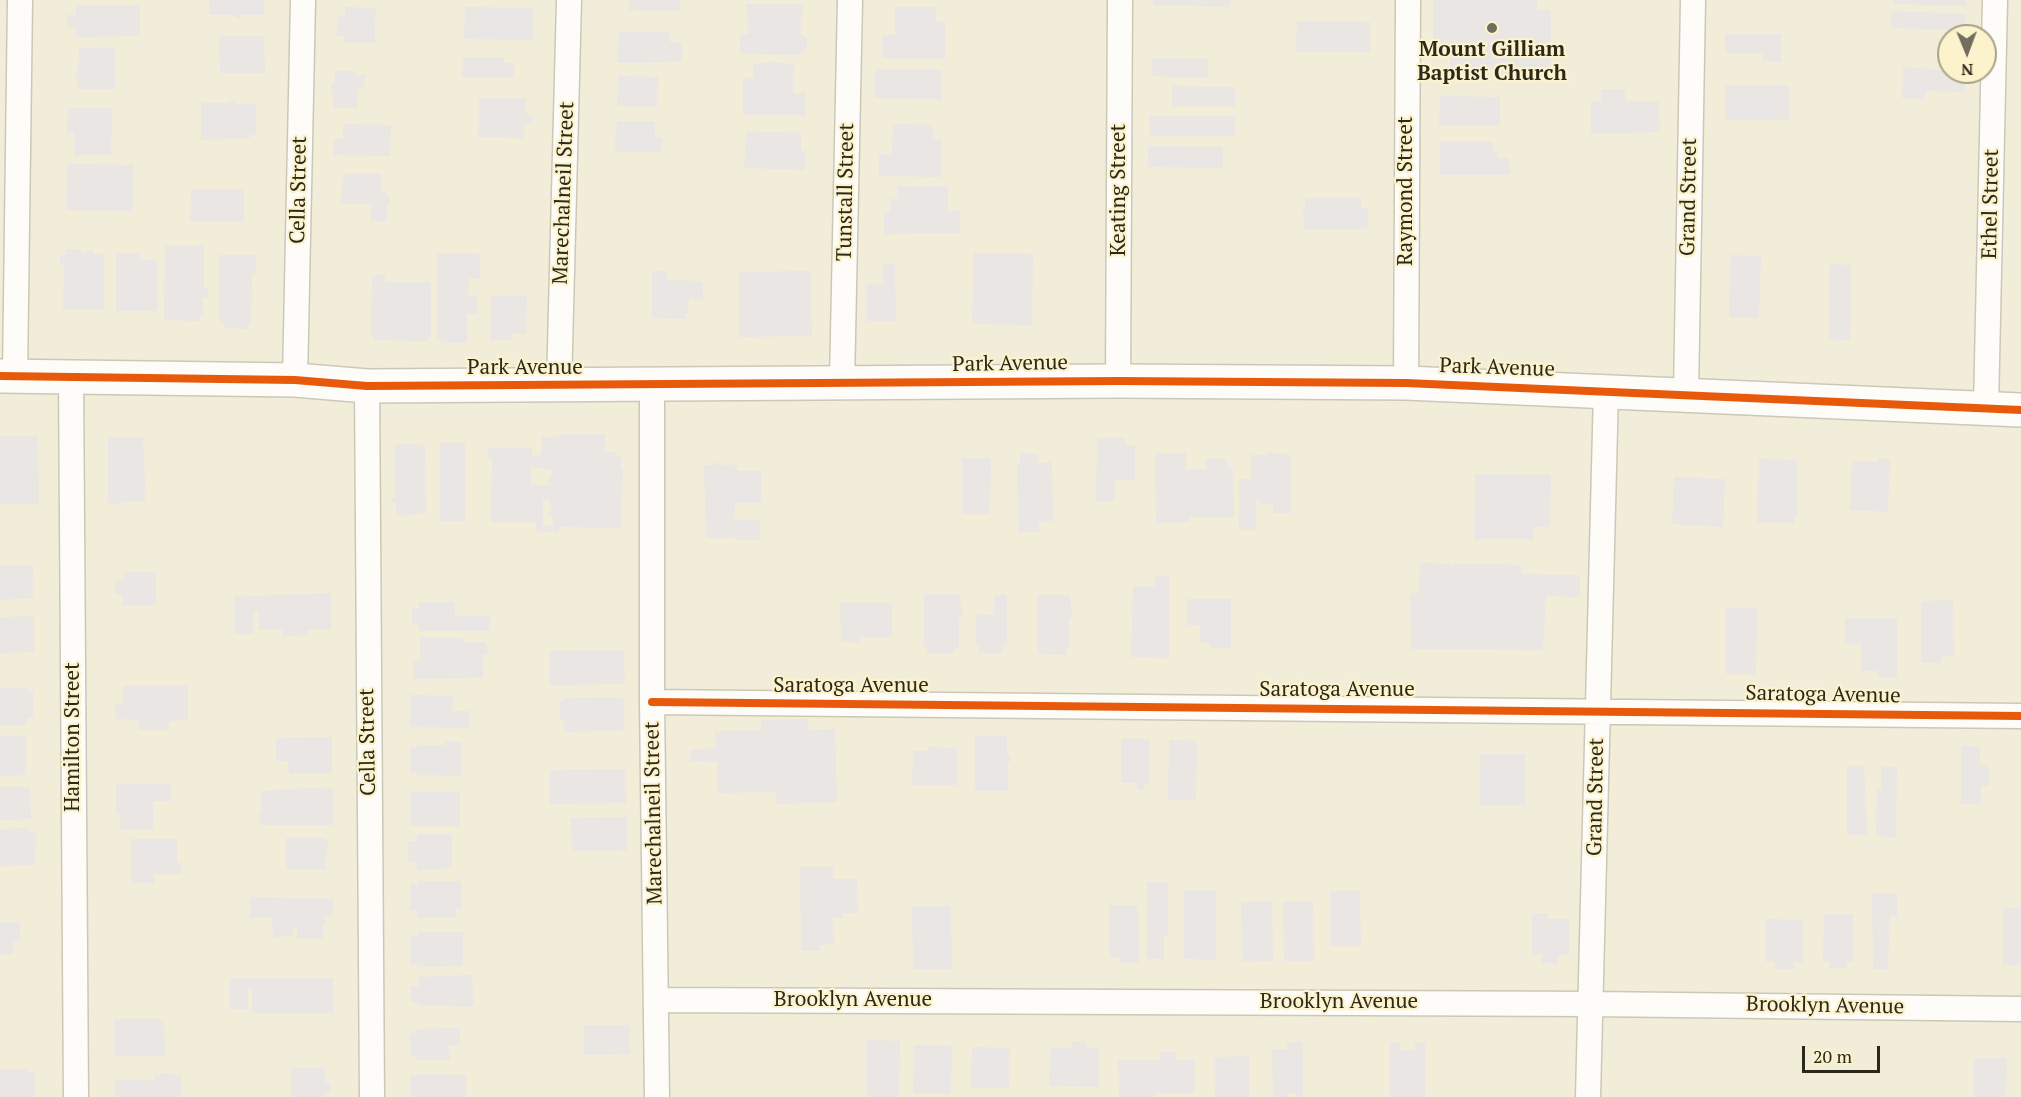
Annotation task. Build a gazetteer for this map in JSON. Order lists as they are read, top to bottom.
{
  "streets": {
    "main road": ["Park Avenue"],
    "street": [
      "Cella Street",
      "Keating Street",
      "Raymond Street",
      "Tunstall Street",
      "Marechalneil Street",
      "Grand Street",
      "Ethel Street",
      "Saratoga Avenue",
      "Hamilton Street",
      "Brooklyn Avenue"
    ]
  },
  "crossings": [
    ["Cella Street", "Park Avenue"],
    ["Keating Street", "Park Avenue"],
    ["Raymond Street", "Park Avenue"],
    ["Tunstall Street", "Park Avenue"],
    ["Marechalneil Street", "Park Avenue"],
    ["Marechalneil Street", "Saratoga Avenue"],
    ["Marechalneil Street", "Brooklyn Avenue"],
    ["Grand Street", "Park Avenue"],
    ["Grand Street", "Saratoga Avenue"],
    ["Grand Street", "Brooklyn Avenue"],
    ["Ethel Street", "Park Avenue"],
    ["Park Avenue", "Hamilton Street"]
  ],
  "places": ["Mount Gilliam Baptist Church"],
  "scale_bar": "20 m",
  "north": "bottom"
}
